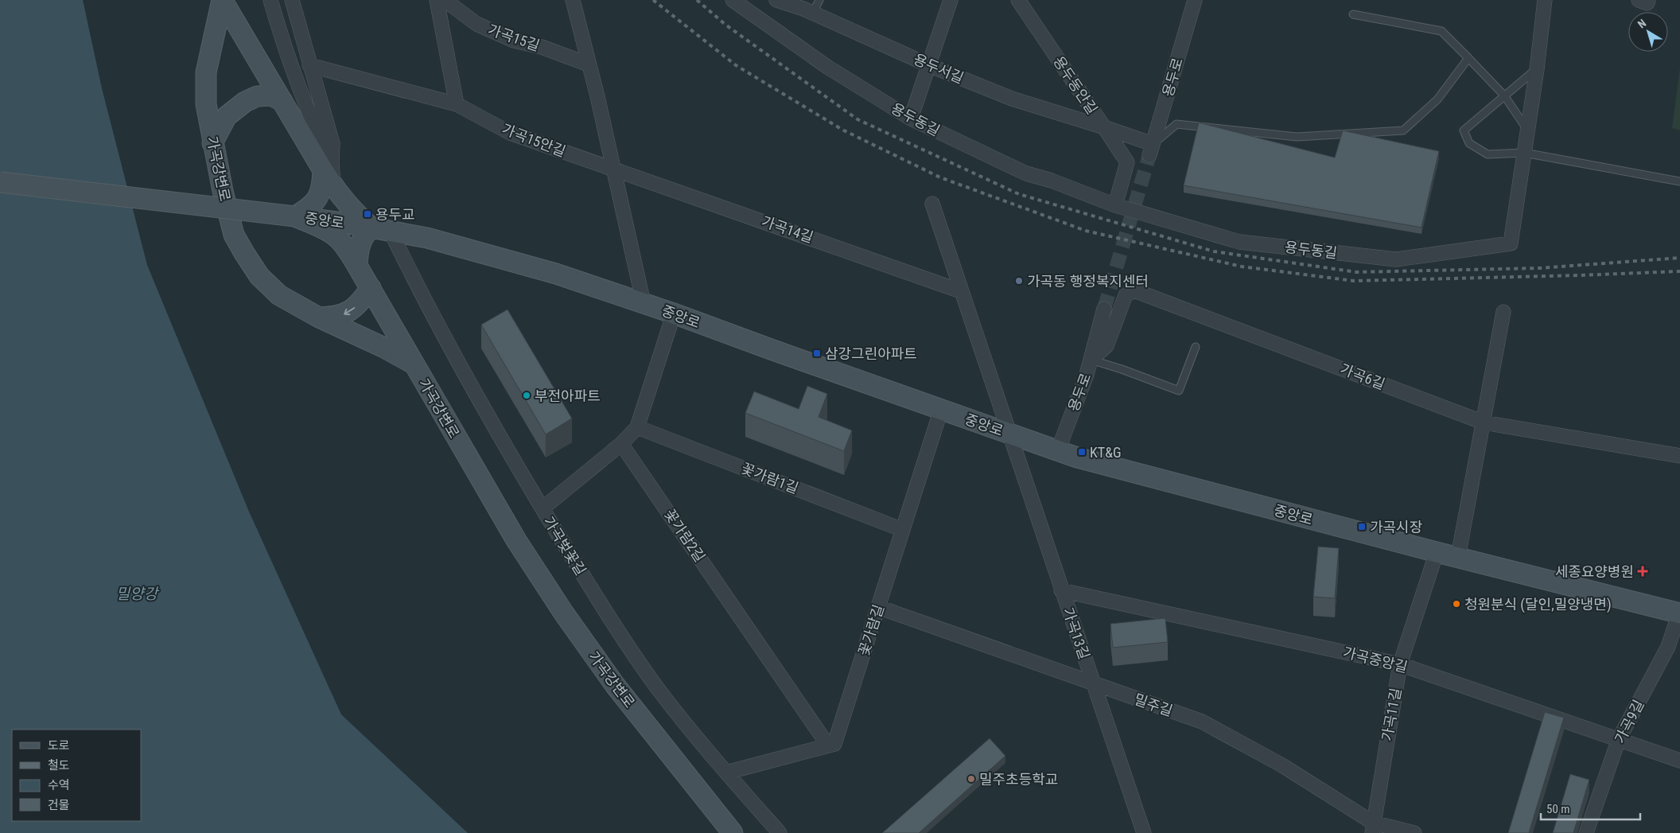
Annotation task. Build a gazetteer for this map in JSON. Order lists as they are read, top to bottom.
{
  "streets": {
    "main road": ["가곡강변로", "중앙로"],
    "street": [
      "가곡15길",
      "용두서길",
      "용두로",
      "용두동안길",
      "용두동길",
      "가곡15안길",
      "가곡14길",
      "가곡6길",
      "꽃가람1길",
      "꽃가람2길",
      "가곡벚꽃길",
      "꽃가람길",
      "가곡13길",
      "가곡중앙길",
      "밀주길",
      "가곡11길",
      "가곡9길"
    ]
  },
  "crossings": [
    ["용두서길", "용두동안길"],
    ["용두로", "용두동안길"],
    ["용두로", "중앙로"],
    ["용두로", "가곡6길"],
    ["가곡15안길", "가곡14길"],
    ["중앙로", "가곡벚꽃길"],
    ["중앙로", "꽃가람길"],
    ["중앙로", "가곡13길"],
    ["중앙로", "가곡11길"],
    ["중앙로", "가곡9길"],
    ["꽃가람1길", "꽃가람길"],
    ["꽃가람2길", "꽃가람길"],
    ["꽃가람길", "밀주길"],
    ["가곡13길", "가곡중앙길"],
    ["가곡13길", "밀주길"],
    ["가곡중앙길", "가곡11길"],
    ["가곡중앙길", "가곡9길"],
    ["밀주길", "가곡11길"]
  ],
  "water": ["밀양강"],
  "places": {
    "transit": [
      "용두교",
      "삼강그린아파트",
      "KT&G",
      "가곡시장"
    ],
    "other": [
      "가곡동 행정복지센터",
      "부전아파트",
      "청원분식 (달인,밀양냉면)",
      "밀주초등학교"
    ],
    "health": ["세종요양병원"]
  },
  "legend": [
    "도로",
    "철도",
    "수역",
    "건물"
  ],
  "scale_bar": "50 m",
  "north": "top left"
}
